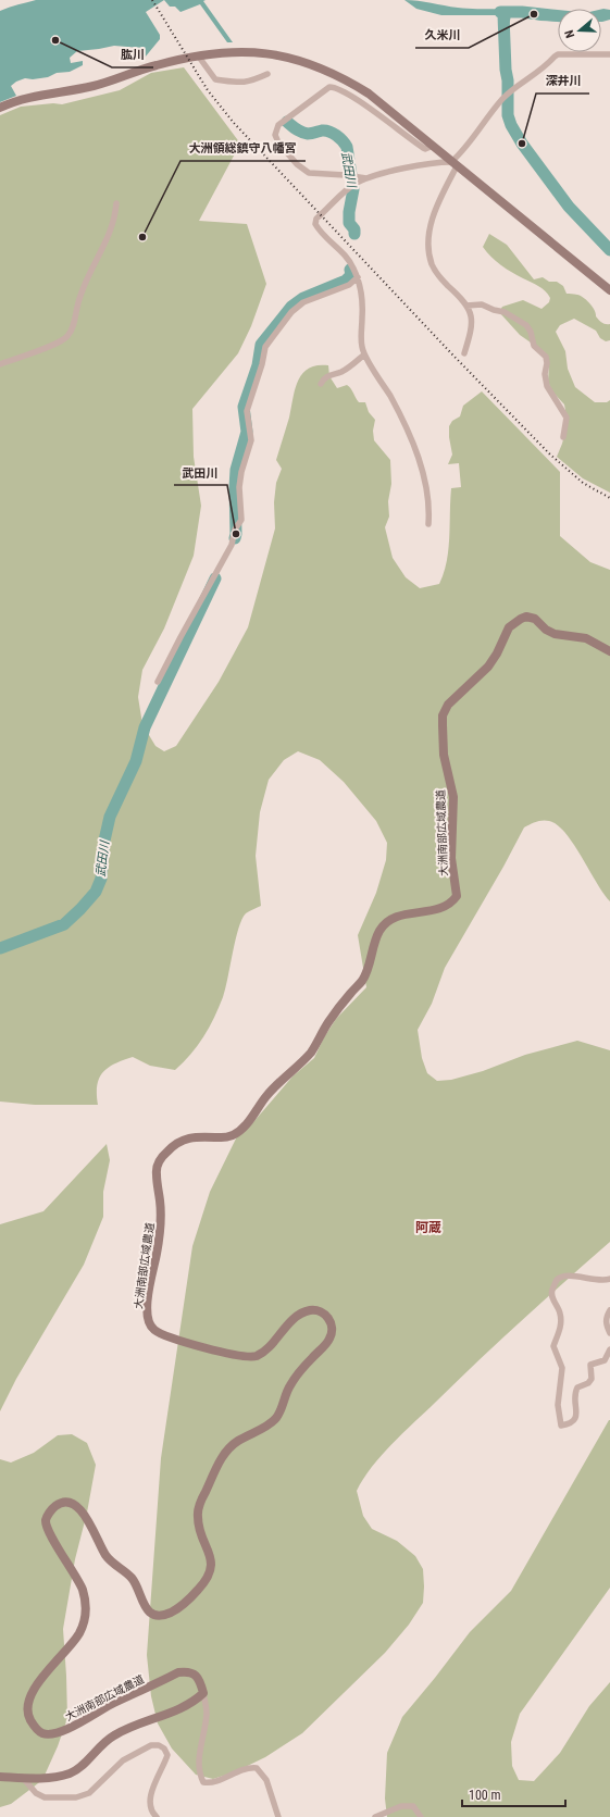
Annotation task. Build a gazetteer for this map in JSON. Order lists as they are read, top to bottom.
{
  "streets": {
    "street": ["大洲南部広域農道"]
  },
  "districts": ["阿蔵"],
  "water": ["武田川"],
  "places": [
    "久米川",
    "肱川",
    "深井川",
    "大洲領総鎮守八幡宮",
    "武田川"
  ],
  "scale_bar": "100 m",
  "north": "left"
}
